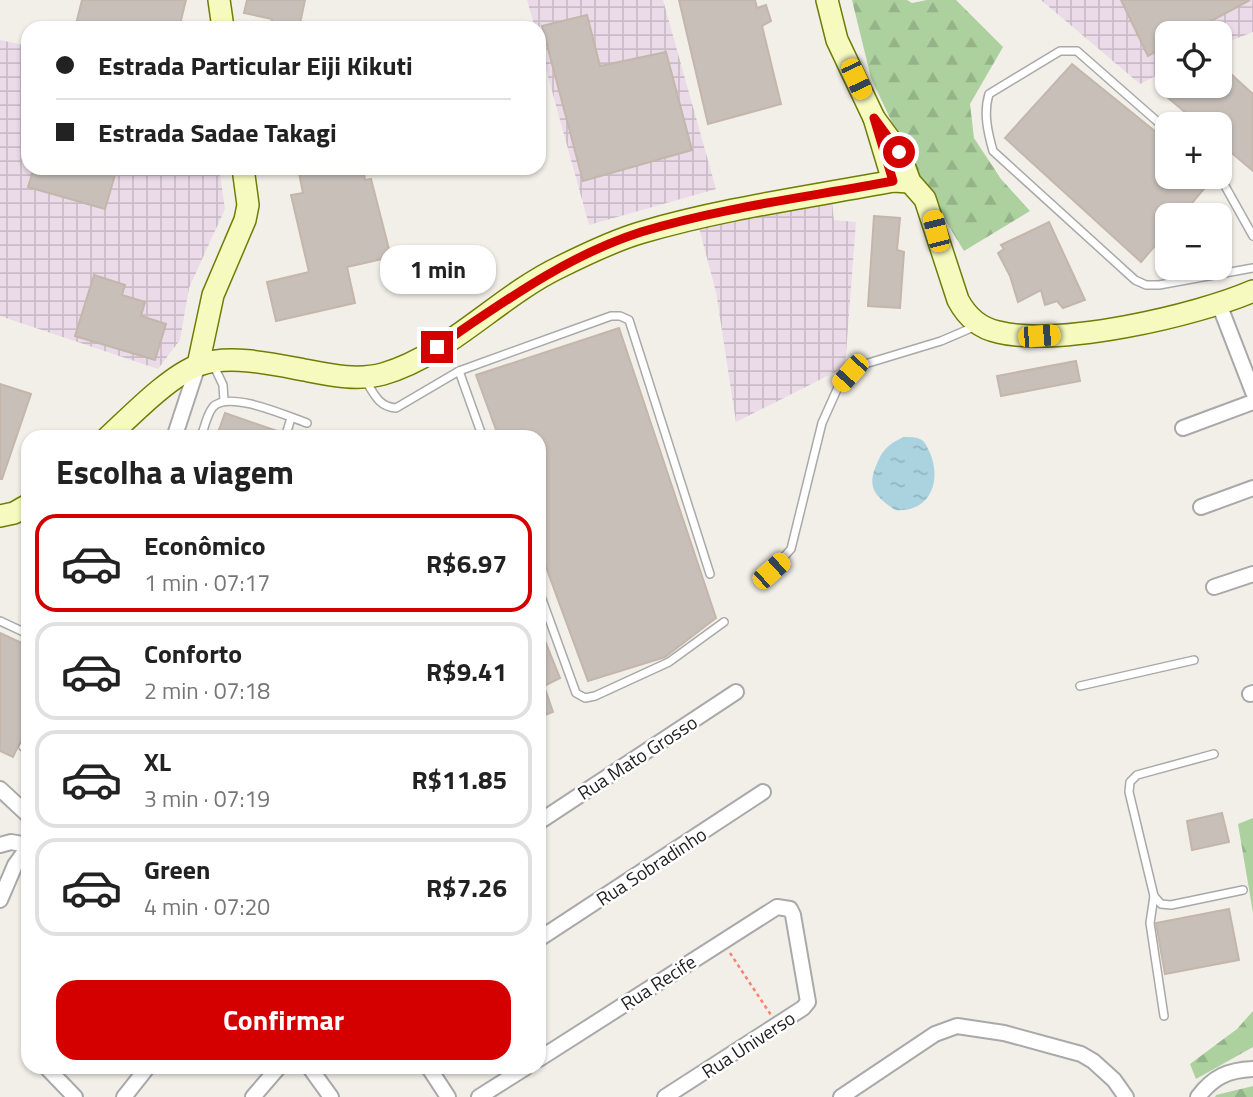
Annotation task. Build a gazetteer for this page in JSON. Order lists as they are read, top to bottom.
{
  "streets": {
    "street": [
      "Rua Mato Grosso",
      "Rua Sobradinho",
      "Rua Recife",
      "Rua Universo"
    ]
  },
  "crossings": [
    ["Rua Recife", "Rua Universo"]
  ],
  "page": {
    "map_buttons": ["+", "−"],
    "banner": ["Estrada Particular Eiji Kikuti", "Estrada Sadae Takagi"],
    "bubble": "1 min",
    "heading": "Escolha a viagem",
    "list": [
      {
        "name": "Econômico",
        "note": "1 min · 07:17",
        "value": "R$6.97"
      },
      {
        "name": "Conforto",
        "note": "2 min · 07:18",
        "value": "R$9.41"
      },
      {
        "name": "XL",
        "note": "3 min · 07:19",
        "value": "R$11.85"
      },
      {
        "name": "Green",
        "note": "4 min · 07:20",
        "value": "R$7.26"
      }
    ],
    "buttons": "Confirmar"
  }
}
